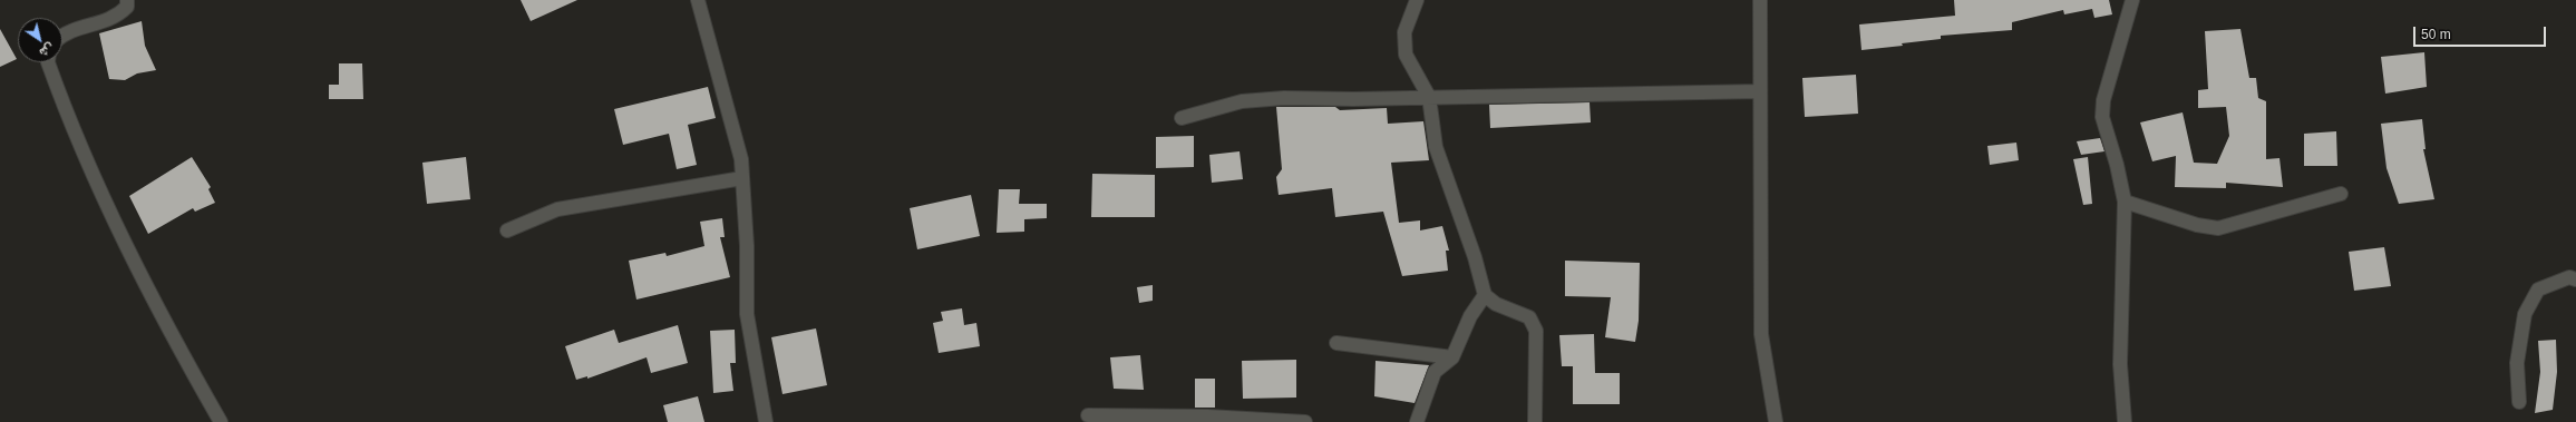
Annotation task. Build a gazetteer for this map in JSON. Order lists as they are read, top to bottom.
{
  "scale_bar": "50 m",
  "north": "bottom right"
}
